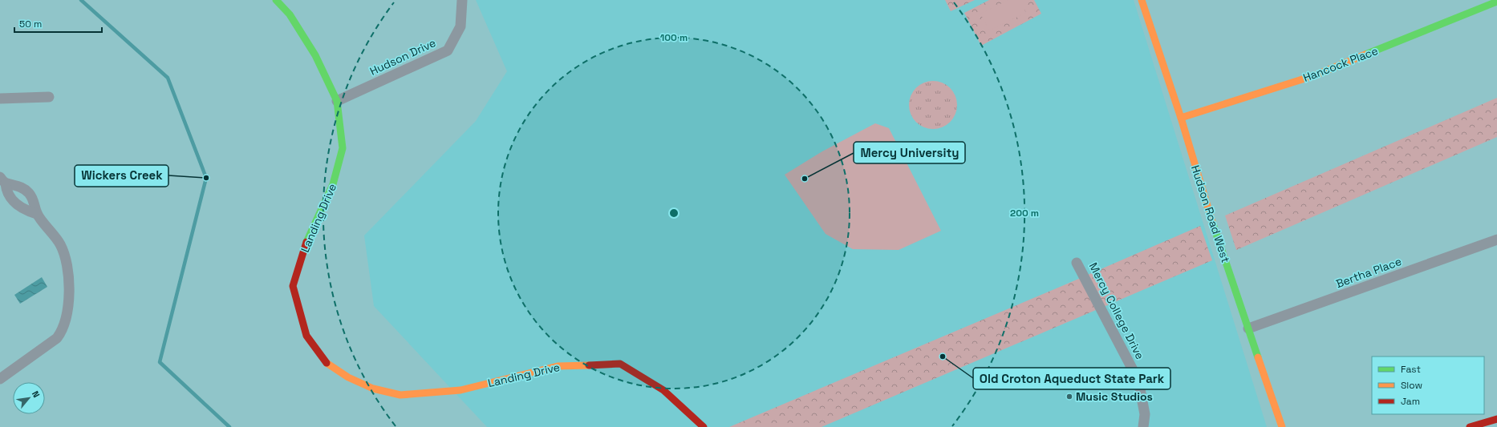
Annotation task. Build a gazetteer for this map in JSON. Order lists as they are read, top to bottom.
{
  "streets": {
    "street": [
      "Hudson Drive",
      "Hancock Place",
      "Hudson Road West",
      "Landing Drive",
      "Bertha Place",
      "Mercy College Drive"
    ]
  },
  "crossings": [
    ["Hudson Drive", "Landing Drive"],
    ["Hancock Place", "Hudson Road West"],
    ["Hudson Road West", "Bertha Place"]
  ],
  "places": [
    "Wickers Creek",
    "Mercy University",
    "Old Croton Aqueduct State Park",
    "Music Studios"
  ],
  "legend": ["Fast", "Slow", "Jam"],
  "scale_bar": "50 m",
  "north": "top right",
  "rings": ["100 m", "200 m"]
}
